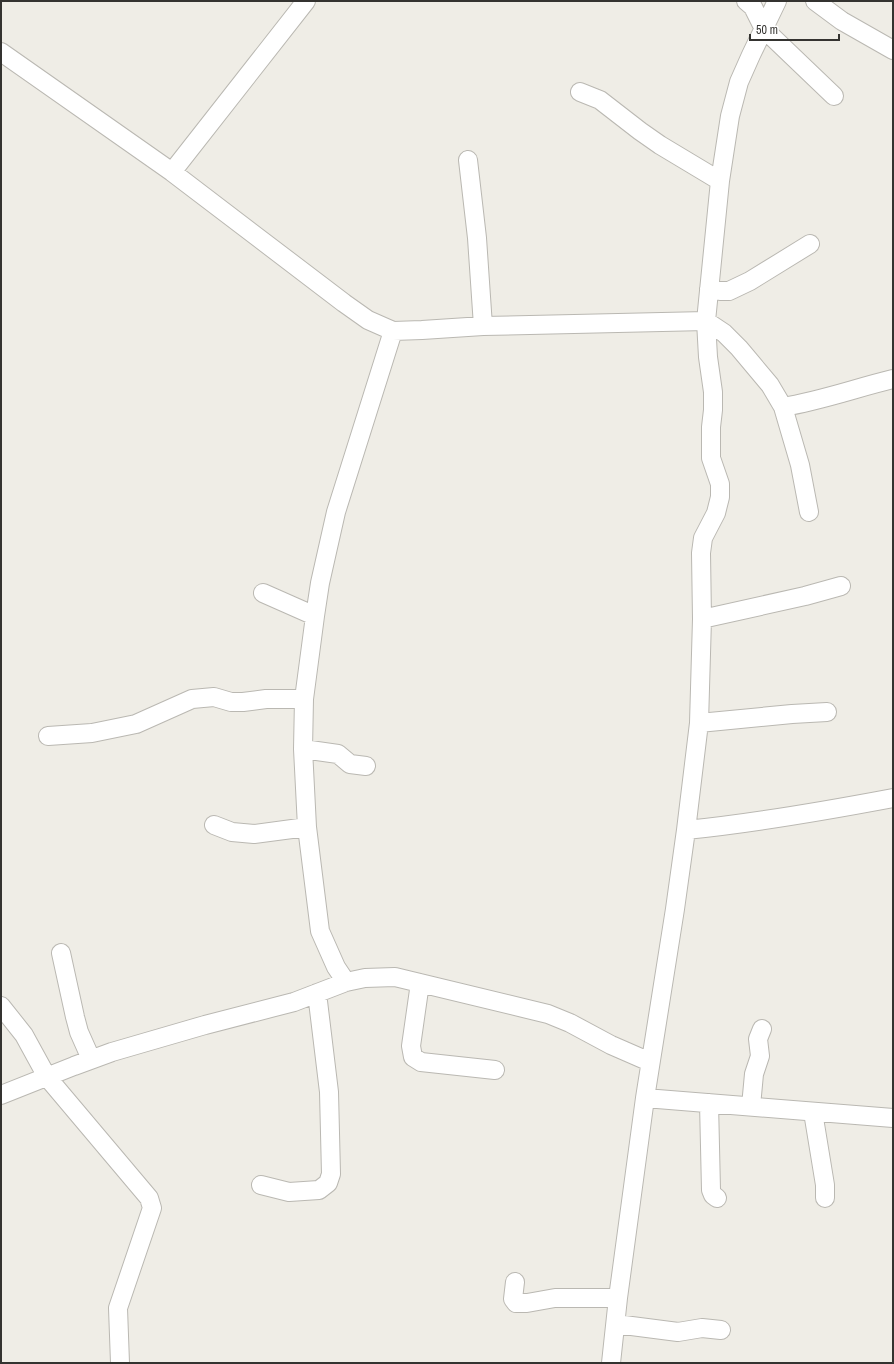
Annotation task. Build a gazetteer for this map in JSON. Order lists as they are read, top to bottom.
{
  "scale_bar": "50 m"
}
